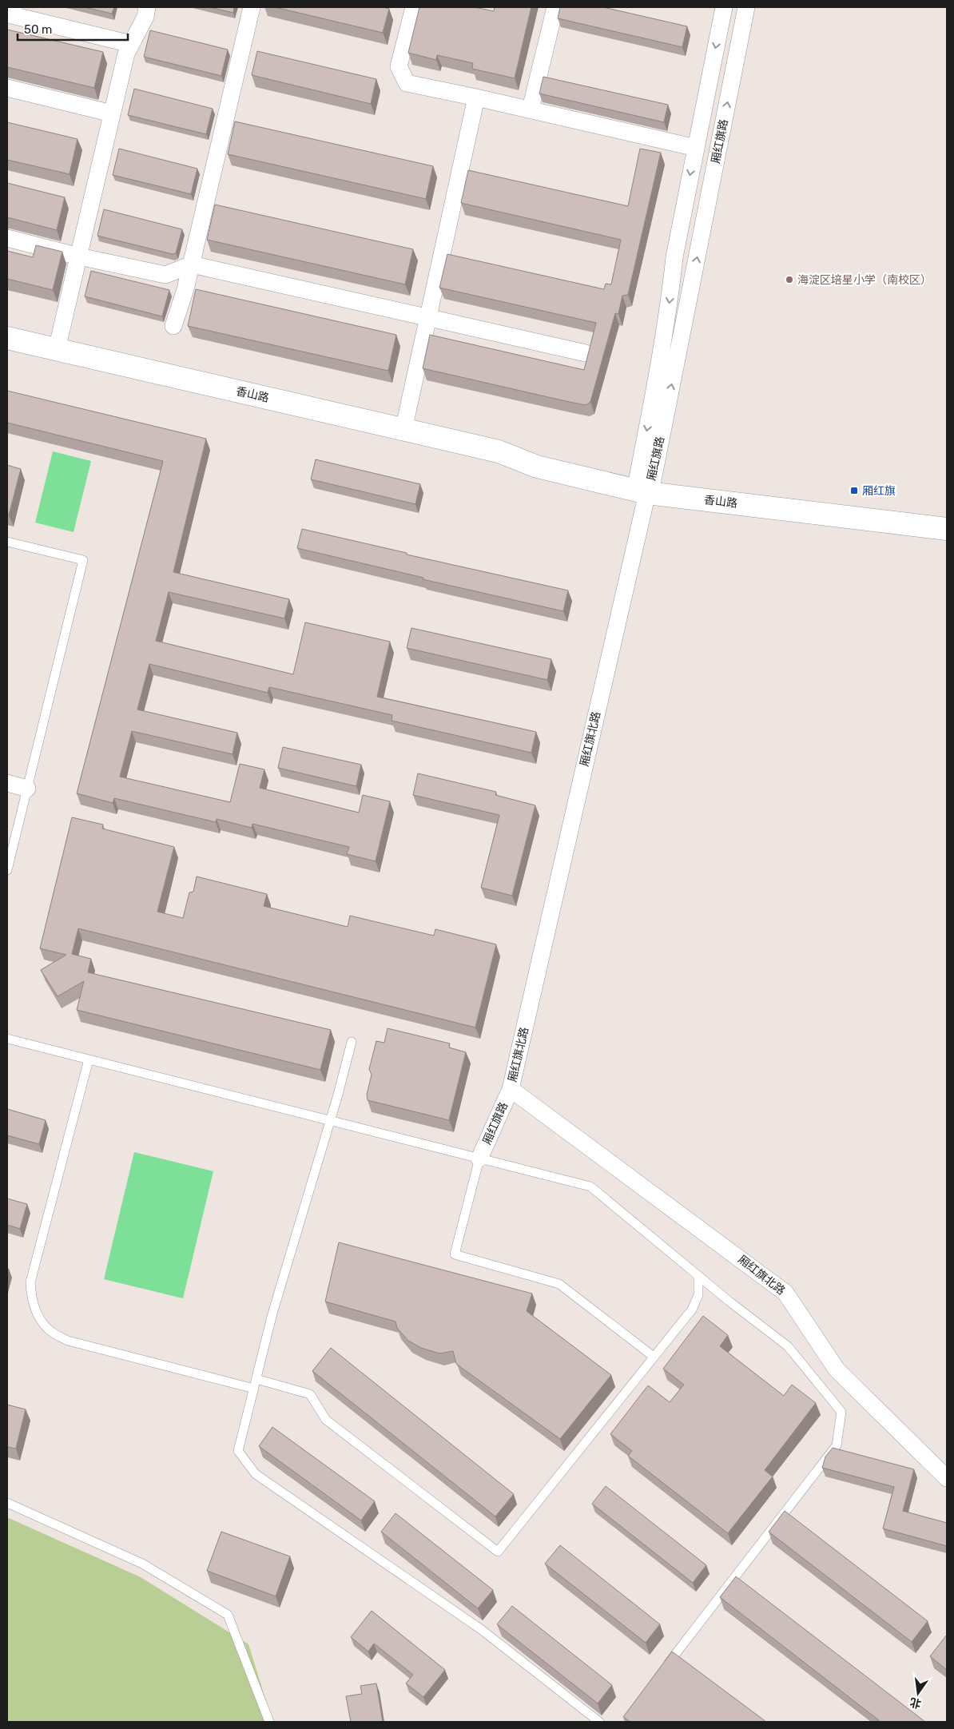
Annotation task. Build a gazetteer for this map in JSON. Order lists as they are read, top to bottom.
{
  "streets": {
    "street": ["厢红旗路", "香山路", "厢红旗北路"]
  },
  "crossings": [
    ["厢红旗路", "香山路"],
    ["厢红旗路", "厢红旗北路"],
    ["香山路", "厢红旗北路"]
  ],
  "places": {
    "other": ["海淀区培星小学（南校区）"],
    "transit": ["厢红旗"]
  },
  "scale_bar": "50 m",
  "north": "bottom"
}
